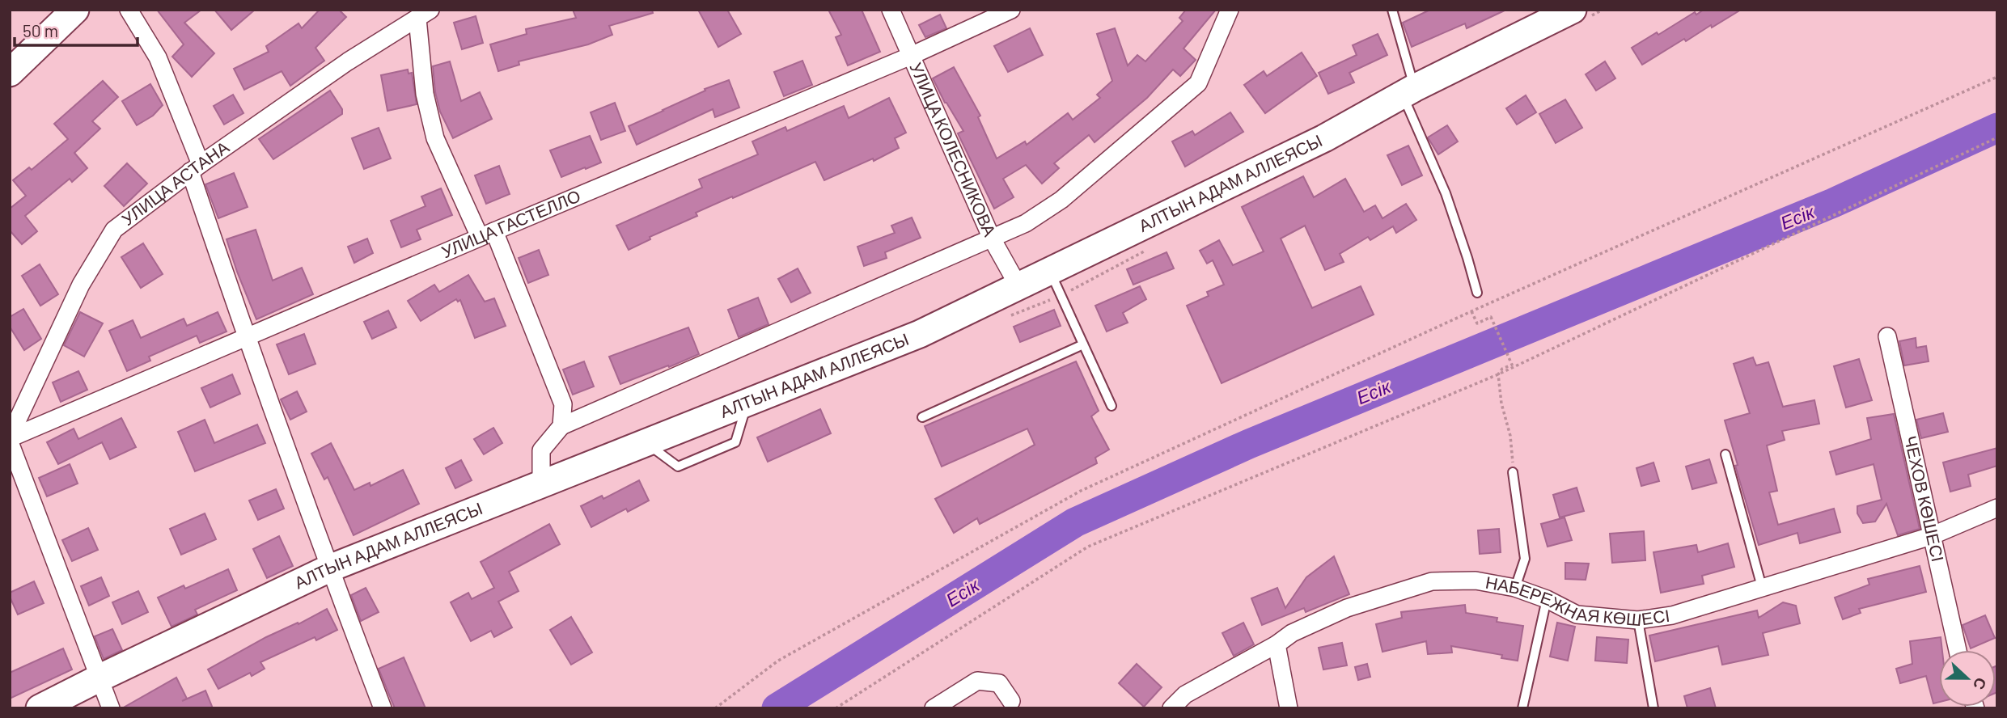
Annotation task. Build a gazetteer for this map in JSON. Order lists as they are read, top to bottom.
{
  "streets": {
    "main road": ["АЛТЫН АДАМ АЛЛЕЯСЫ"],
    "street": [
      "УЛИЦА КОЛЕСНИКОВА",
      "УЛИЦА АСТАНА",
      "УЛИЦА ГАСТЕЛЛО",
      "ЧЕХОВ КӨШЕСІ",
      "НАБЕРЕЖНАЯ КӨШЕСІ"
    ]
  },
  "crossings": [
    ["УЛИЦА КОЛЕСНИКОВА", "АЛТЫН АДАМ АЛЛЕЯСЫ"],
    ["УЛИЦА КОЛЕСНИКОВА", "УЛИЦА ГАСТЕЛЛО"],
    ["УЛИЦА АСТАНА", "УЛИЦА ГАСТЕЛЛО"],
    ["ЧЕХОВ КӨШЕСІ", "НАБЕРЕЖНАЯ КӨШЕСІ"]
  ],
  "water": ["Есік"],
  "scale_bar": "50 m",
  "north": "right"
}
